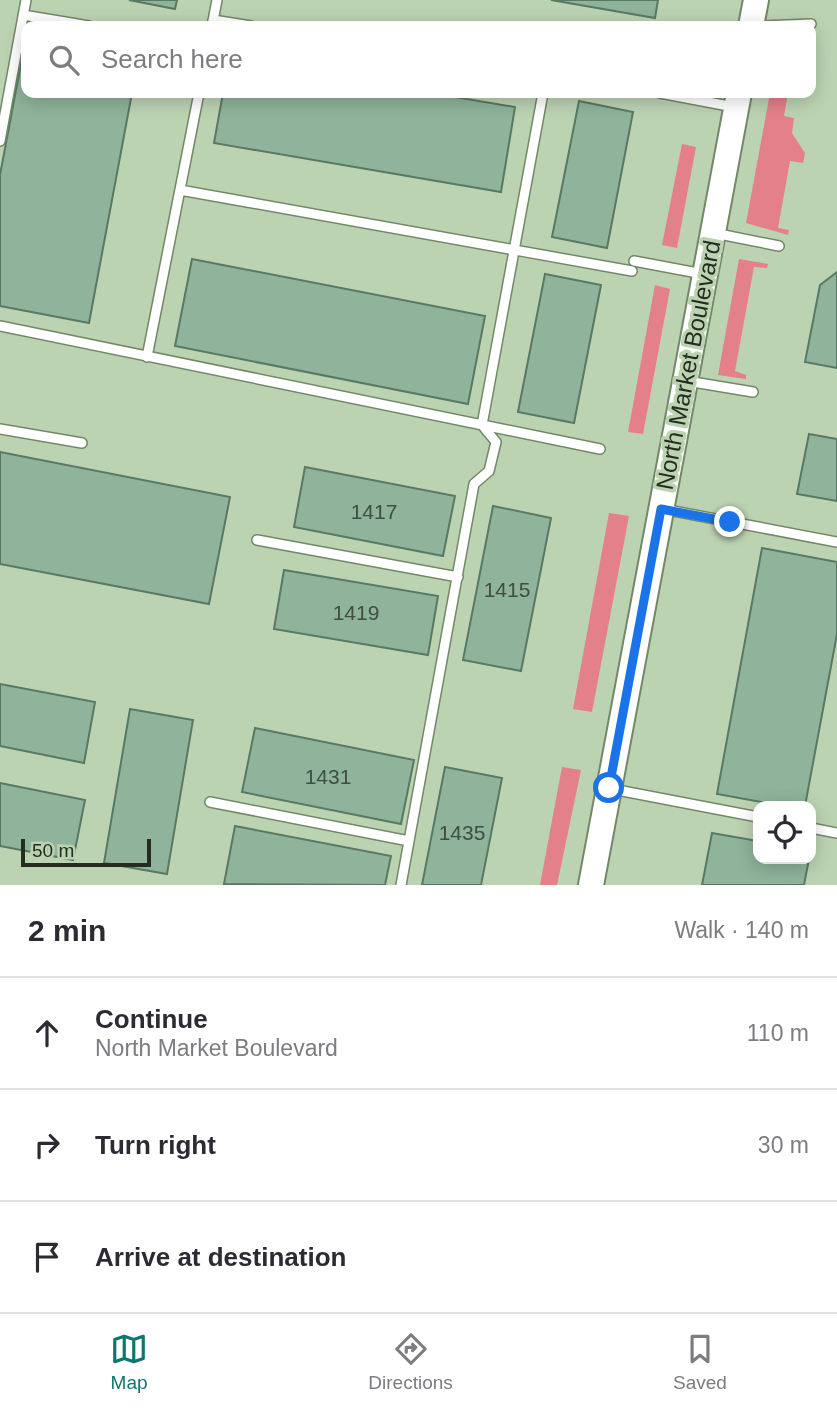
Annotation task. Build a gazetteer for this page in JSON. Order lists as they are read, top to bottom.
{
  "streets": {
    "main road": ["North Market Boulevard"]
  },
  "house_numbers": [
    "1417",
    "1415",
    "1419",
    "1431",
    "1435"
  ],
  "scale_bar": "50 m",
  "page": {
    "search": "Search here",
    "scale": "50 m",
    "heading": ["2 min", "Walk · 140 m"],
    "list": [
      ["Continue", "North Market Boulevard", "110 m"],
      ["Turn right", "30 m"],
      "Arrive at destination"
    ],
    "nav": ["Map", "Directions", "Saved"]
  }
}
